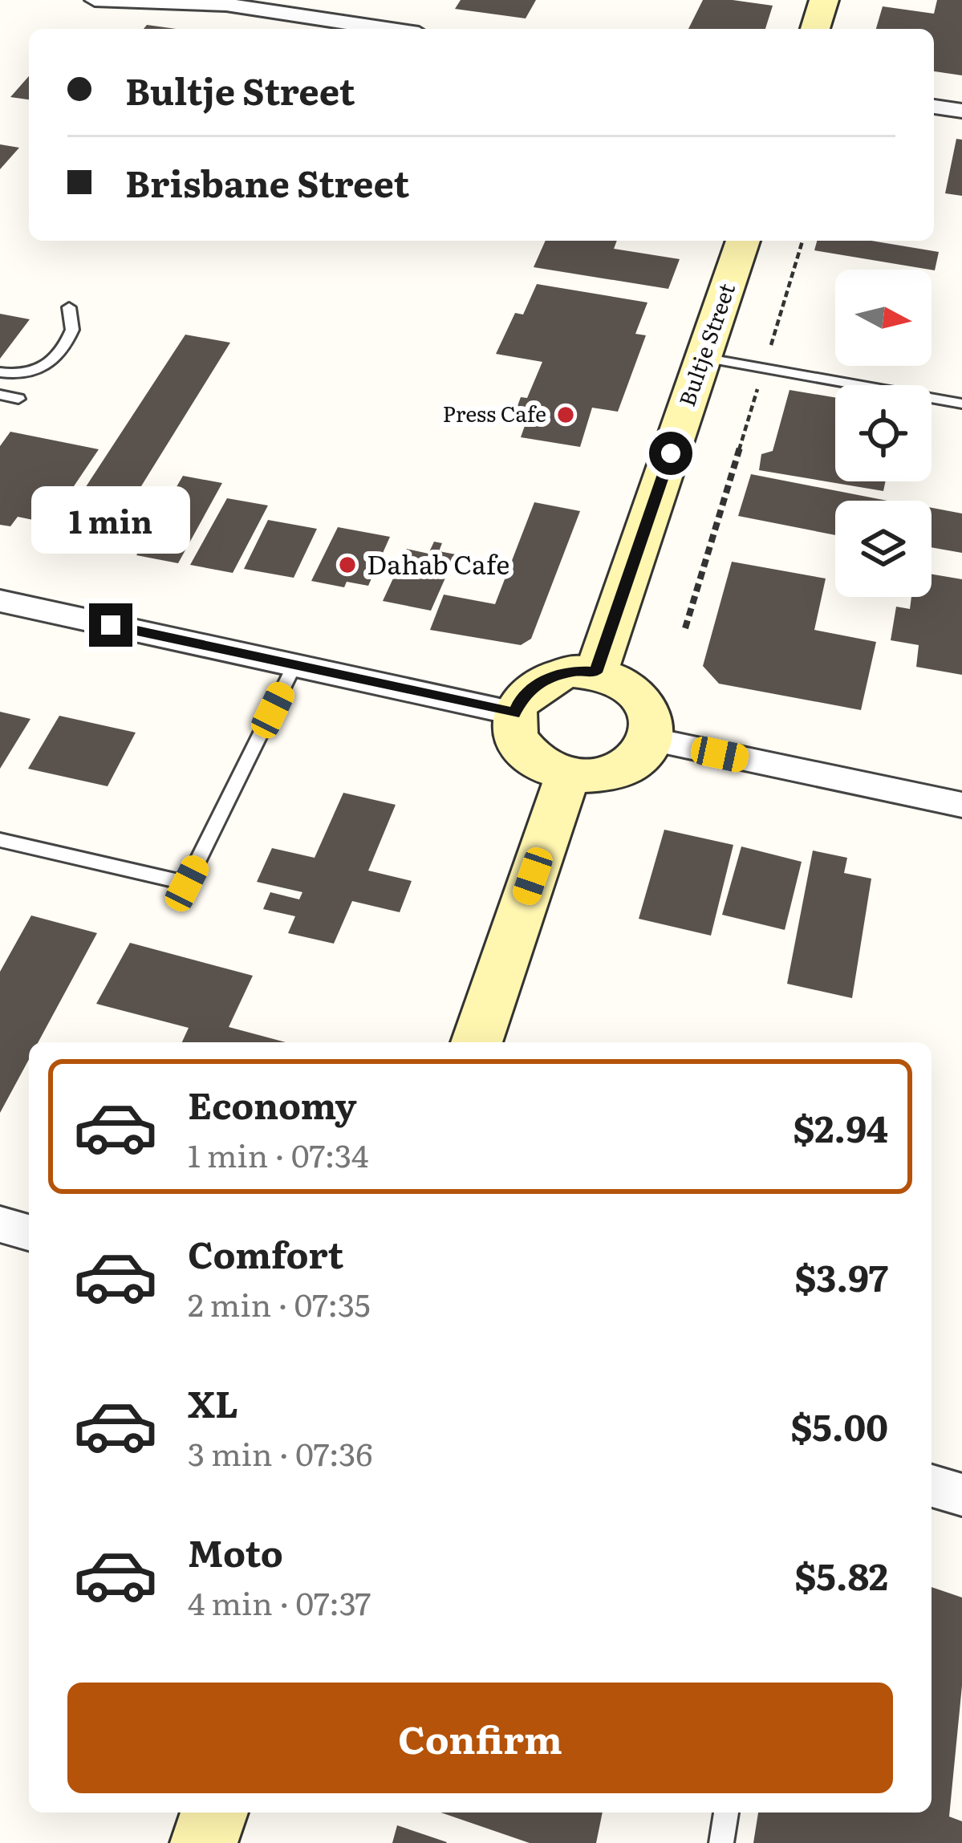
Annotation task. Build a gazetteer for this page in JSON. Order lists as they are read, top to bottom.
{
  "streets": {
    "street": ["Bultje Street"]
  },
  "places": ["Press Cafe", "Dahab Cafe"],
  "north": "right",
  "page": {
    "banner": ["Bultje Street", "Brisbane Street"],
    "bubble": "1 min",
    "list": [
      {
        "name": "Economy",
        "note": "1 min · 07:34",
        "value": "$2.94"
      },
      {
        "name": "Comfort",
        "note": "2 min · 07:35",
        "value": "$3.97"
      },
      {
        "name": "XL",
        "note": "3 min · 07:36",
        "value": "$5.00"
      },
      {
        "name": "Moto",
        "note": "4 min · 07:37",
        "value": "$5.82"
      }
    ],
    "buttons": "Confirm"
  }
}
